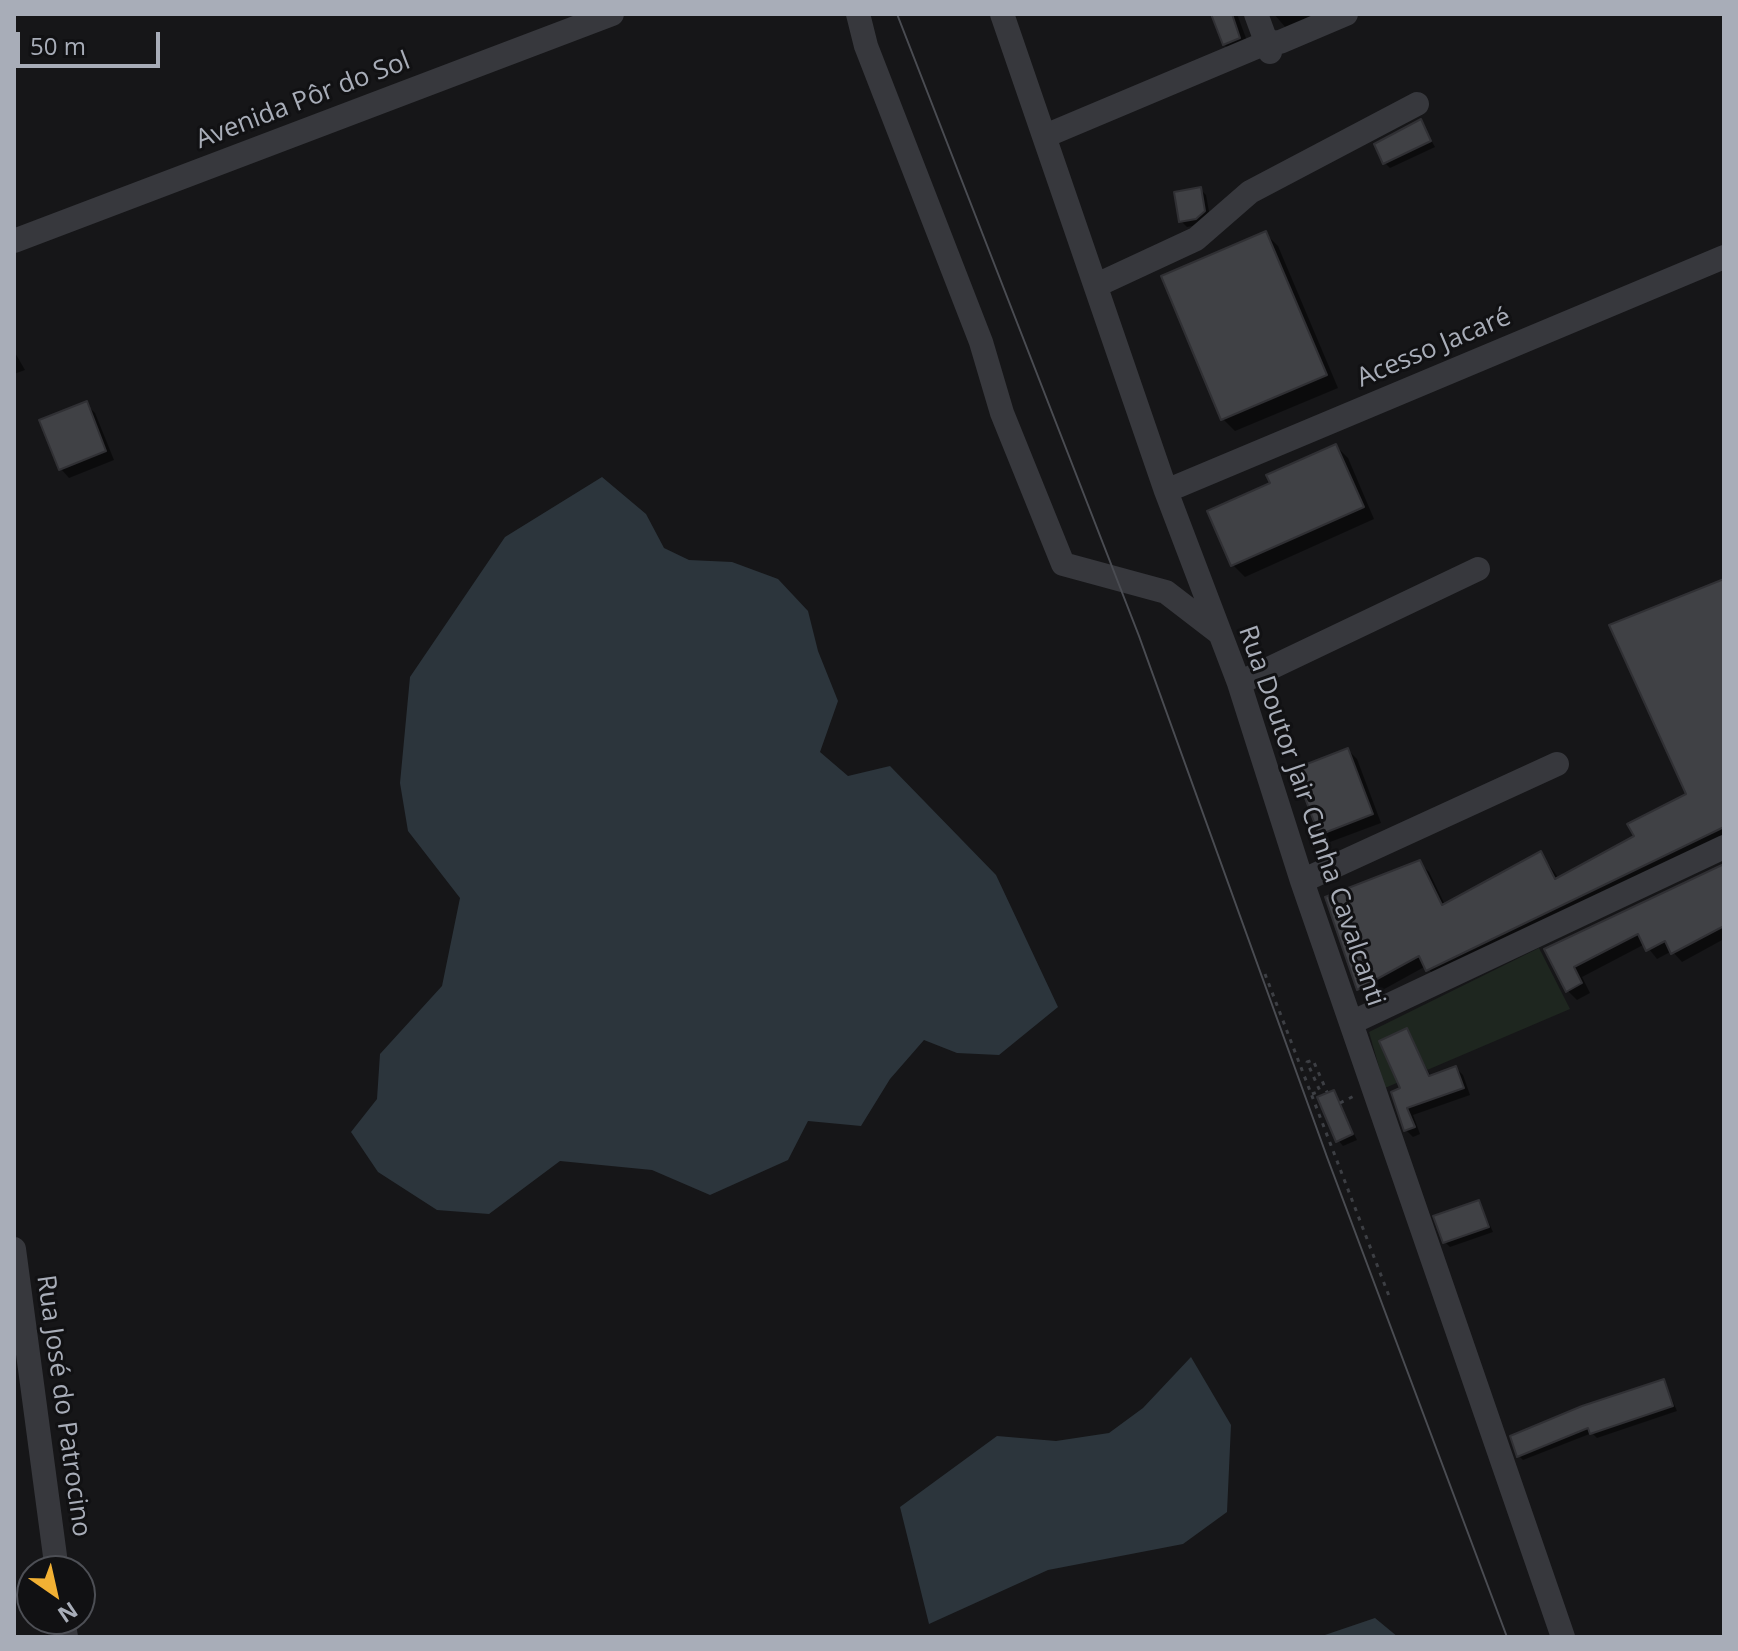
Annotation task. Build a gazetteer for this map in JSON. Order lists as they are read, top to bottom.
{
  "streets": {
    "street": [
      "Avenida Pôr do Sol",
      "Acesso Jacaré",
      "Rua Doutor Jair Cunha Cavalcanti",
      "Rua José do Patrocino"
    ]
  },
  "crossings": [
    ["Acesso Jacaré", "Rua Doutor Jair Cunha Cavalcanti"]
  ],
  "scale_bar": "50 m",
  "north": "bottom right"
}
